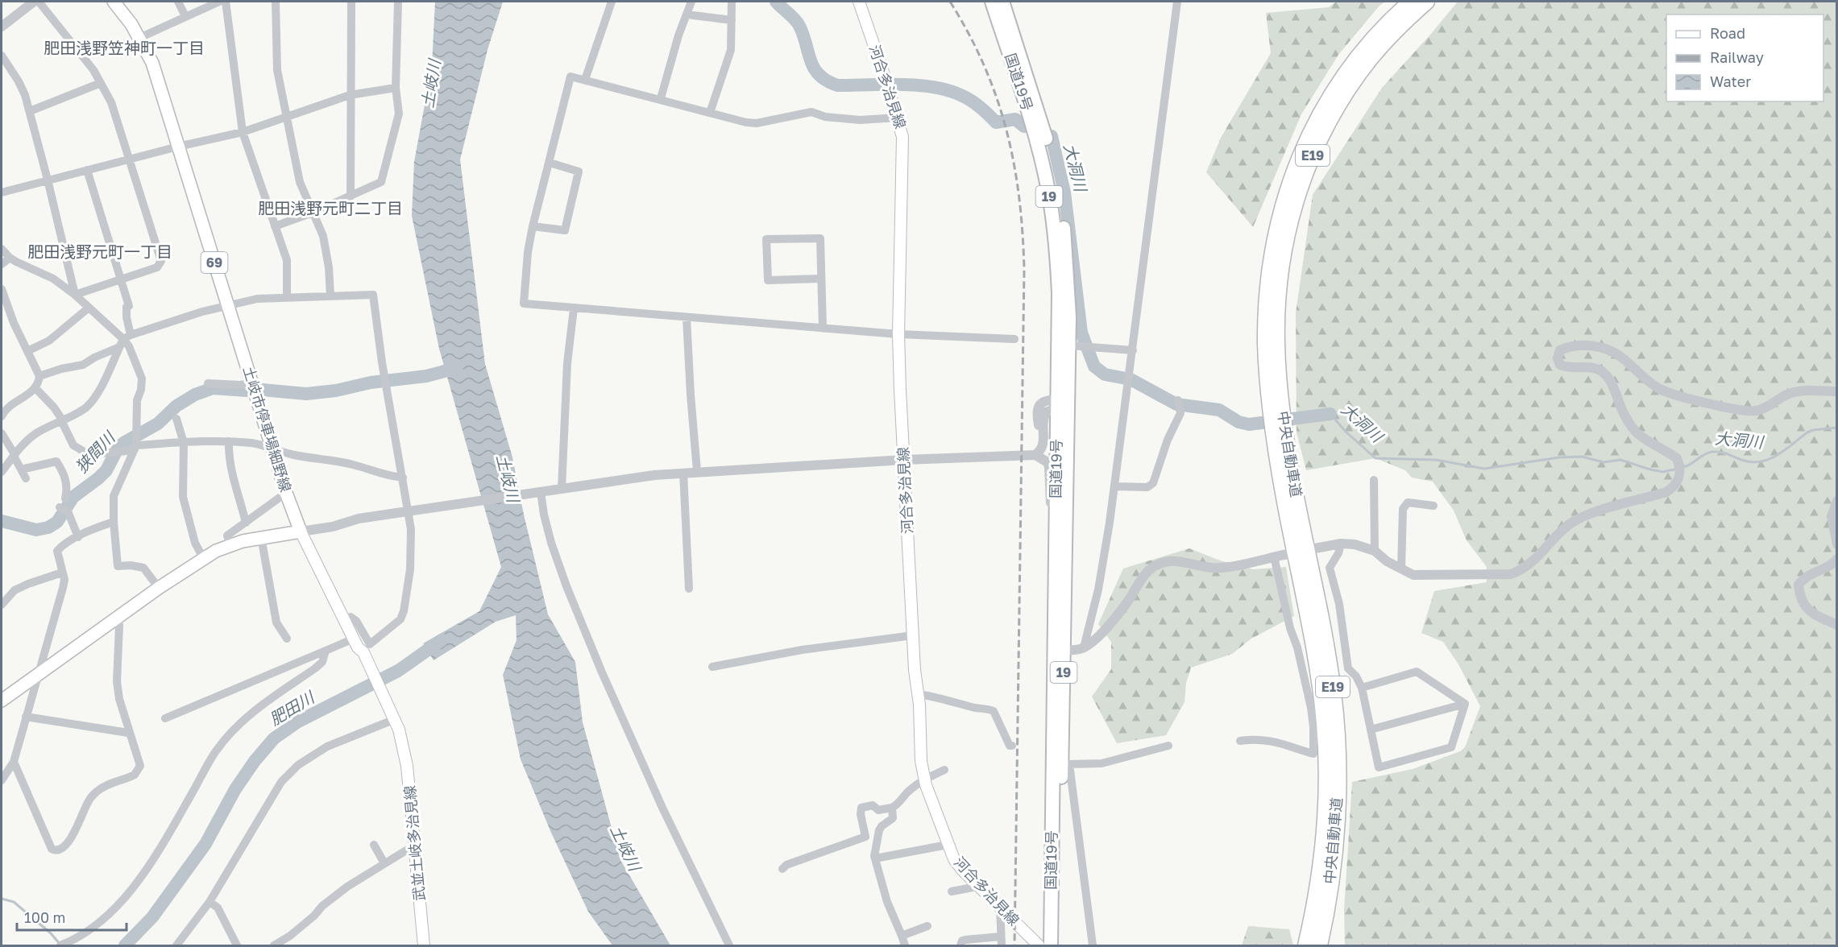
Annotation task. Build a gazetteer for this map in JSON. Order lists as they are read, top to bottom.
{
  "streets": {
    "highway": [
      "国道19号",
      "E19",
      "19",
      "中央自動車道"
    ],
    "main road": [
      "河合多治見線",
      "69",
      "土岐市停車場細野線",
      "武並土岐多治見線"
    ]
  },
  "crossings": [
    ["土岐市停車場細野線", "武並土岐多治見線"]
  ],
  "districts": ["肥田浅野笠神町一丁目", "肥田浅野元町二丁目", "肥田浅野元町一丁目"],
  "water": [
    "土岐川",
    "大洞川",
    "狭間川",
    "肥田川"
  ],
  "legend": ["Road", "Railway", "Water"],
  "scale_bar": "100 m"
}
